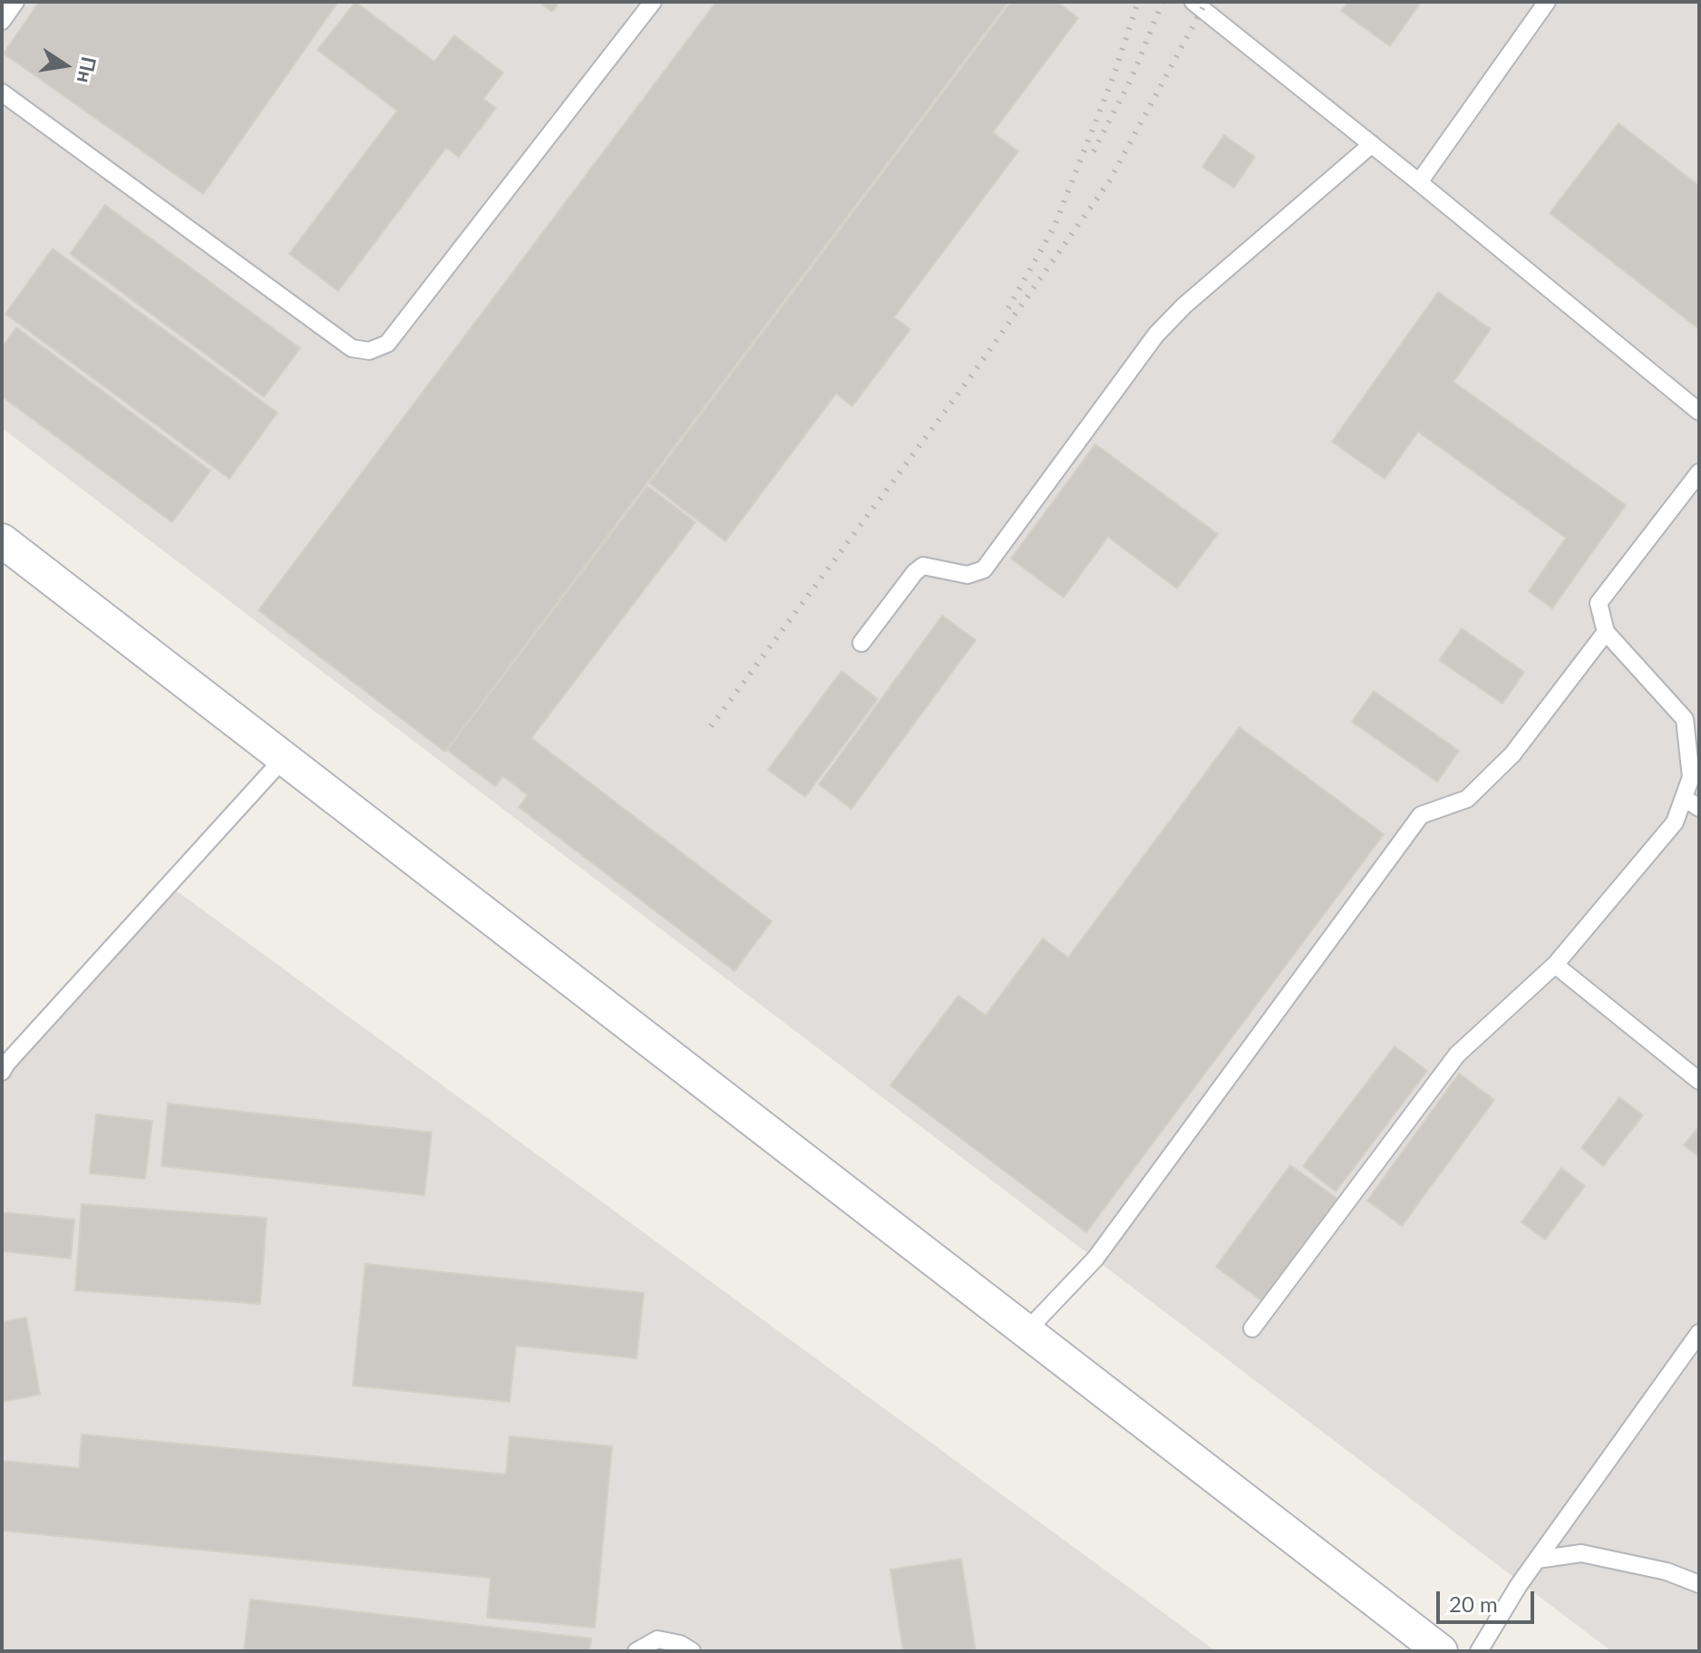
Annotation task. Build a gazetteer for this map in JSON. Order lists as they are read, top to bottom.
{
  "scale_bar": "20 m",
  "north": "right"
}
